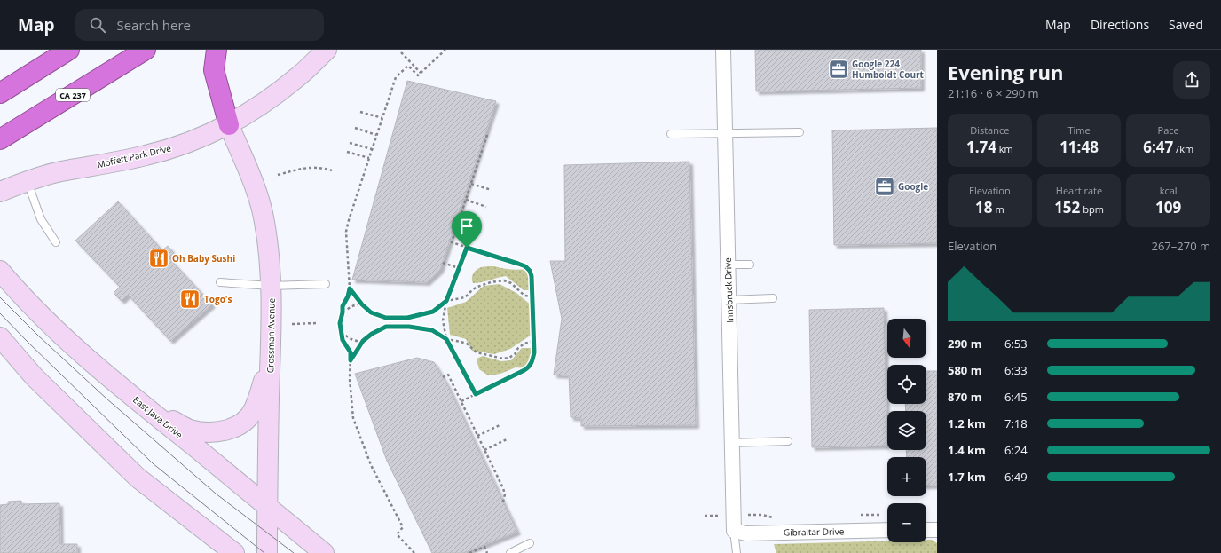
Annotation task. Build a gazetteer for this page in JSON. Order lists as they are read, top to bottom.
{
  "streets": {
    "highway": ["CA 237"],
    "main road": ["Moffett Park Drive", "Crossman Avenue", "East Java Drive"],
    "street": ["Innsbruck Drive", "Gibraltar Drive"]
  },
  "crossings": [
    ["Moffett Park Drive", "Crossman Avenue"],
    ["Innsbruck Drive", "Gibraltar Drive"],
    ["Crossman Avenue", "East Java Drive"]
  ],
  "places": {
    "office": ["Google 224 Humboldt Court", "Google"],
    "restaurant": ["Oh Baby Sushi", "Togo's"]
  },
  "north": "bottom",
  "page": {
    "header": "Map",
    "search": "Search here",
    "nav": ["Map", "Directions", "Saved"],
    "heading": ["Evening run", "21:16 · 6 × 290 m"],
    "stats": [
      ["Distance", "1.74 km"],
      ["Time", "11:48"],
      ["Pace", "6:47 /km"],
      ["Elevation", "18 m"],
      ["Heart rate", "152 bpm"],
      ["kcal", "109"]
    ],
    "chart": ["Elevation", "267–270 m"],
    "map_buttons": ["+", "−"],
    "list": [
      {
        "name": "290 m",
        "note": "6:53"
      },
      {
        "name": "580 m",
        "note": "6:33"
      },
      {
        "name": "870 m",
        "note": "6:45"
      },
      {
        "name": "1.2 km",
        "note": "7:18"
      },
      {
        "name": "1.4 km",
        "note": "6:24"
      },
      {
        "name": "1.7 km",
        "note": "6:49"
      }
    ]
  }
}
